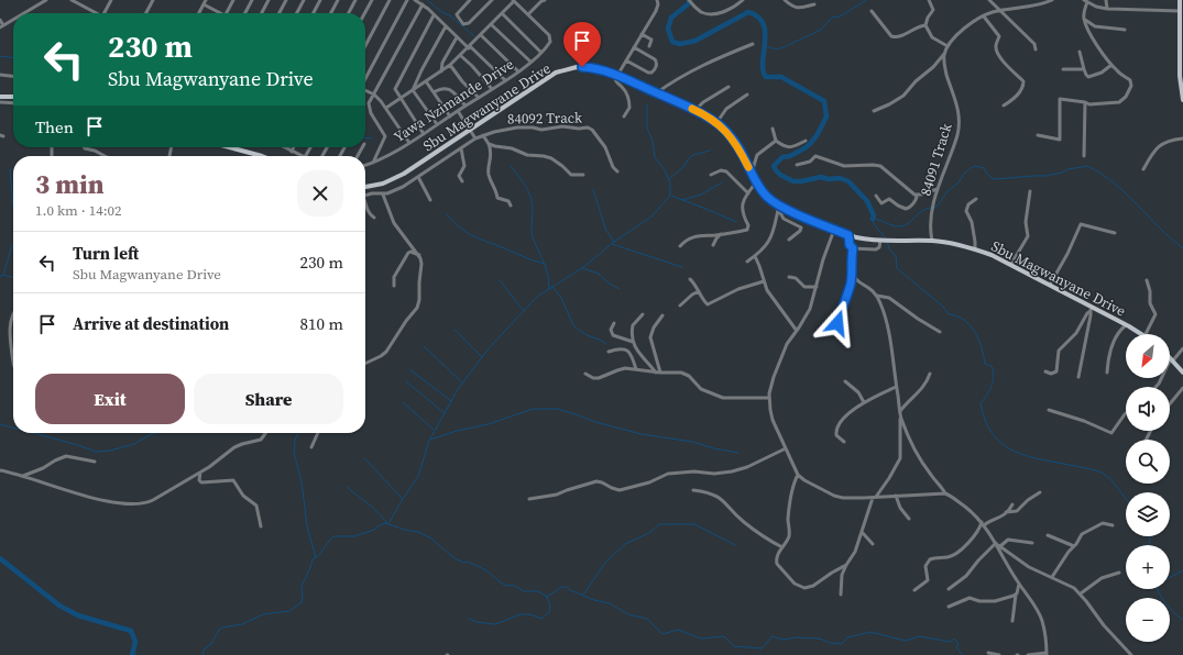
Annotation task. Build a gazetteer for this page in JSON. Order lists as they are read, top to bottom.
{
  "streets": {
    "main road": ["Sbu Magwanyane Drive"],
    "street": ["Yawa Nzimande Drive", "84092 Track", "84091 Track"]
  },
  "crossings": [
    ["Sbu Magwanyane Drive", "84091 Track"]
  ],
  "north": "bottom left",
  "page": {
    "turn": ["230 m", "Sbu Magwanyane Drive"],
    "then": "Then",
    "heading": ["3 min", "1.0 km · 14:02"],
    "list": [
      {
        "name": "Turn left",
        "note": "Sbu Magwanyane Drive",
        "value": "230 m"
      },
      {
        "name": "Arrive at destination",
        "value": "810 m"
      }
    ],
    "map_buttons": ["+", "−"],
    "buttons": ["Exit", "Share"]
  }
}
